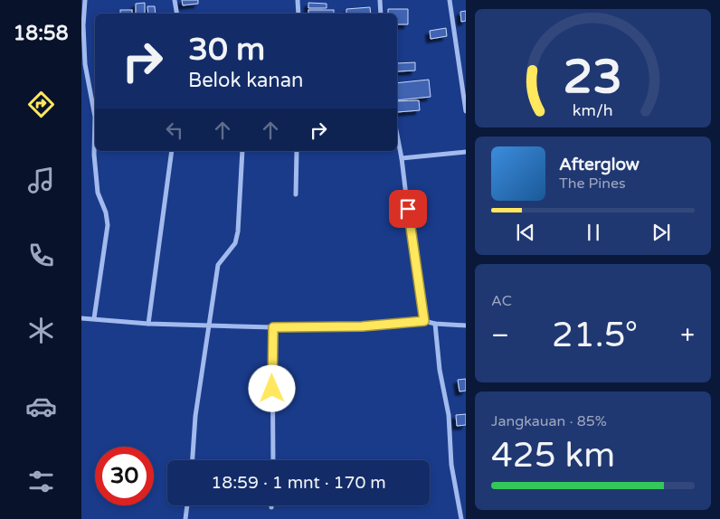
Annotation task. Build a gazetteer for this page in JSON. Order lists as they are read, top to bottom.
{
  "page": {
    "tabs": "18:58",
    "turn": ["30 m", "Belok kanan"],
    "song": ["Afterglow", "The Pines"],
    "tile": [
      "AC",
      ["Jangkauan · 85%", "425 km"]
    ],
    "heat": ["−", "21.5°", "+"],
    "limit": "30",
    "trip": "18:59 · 1 mnt · 170 m",
    "gauge": ["23", "km/h"]
  }
}
